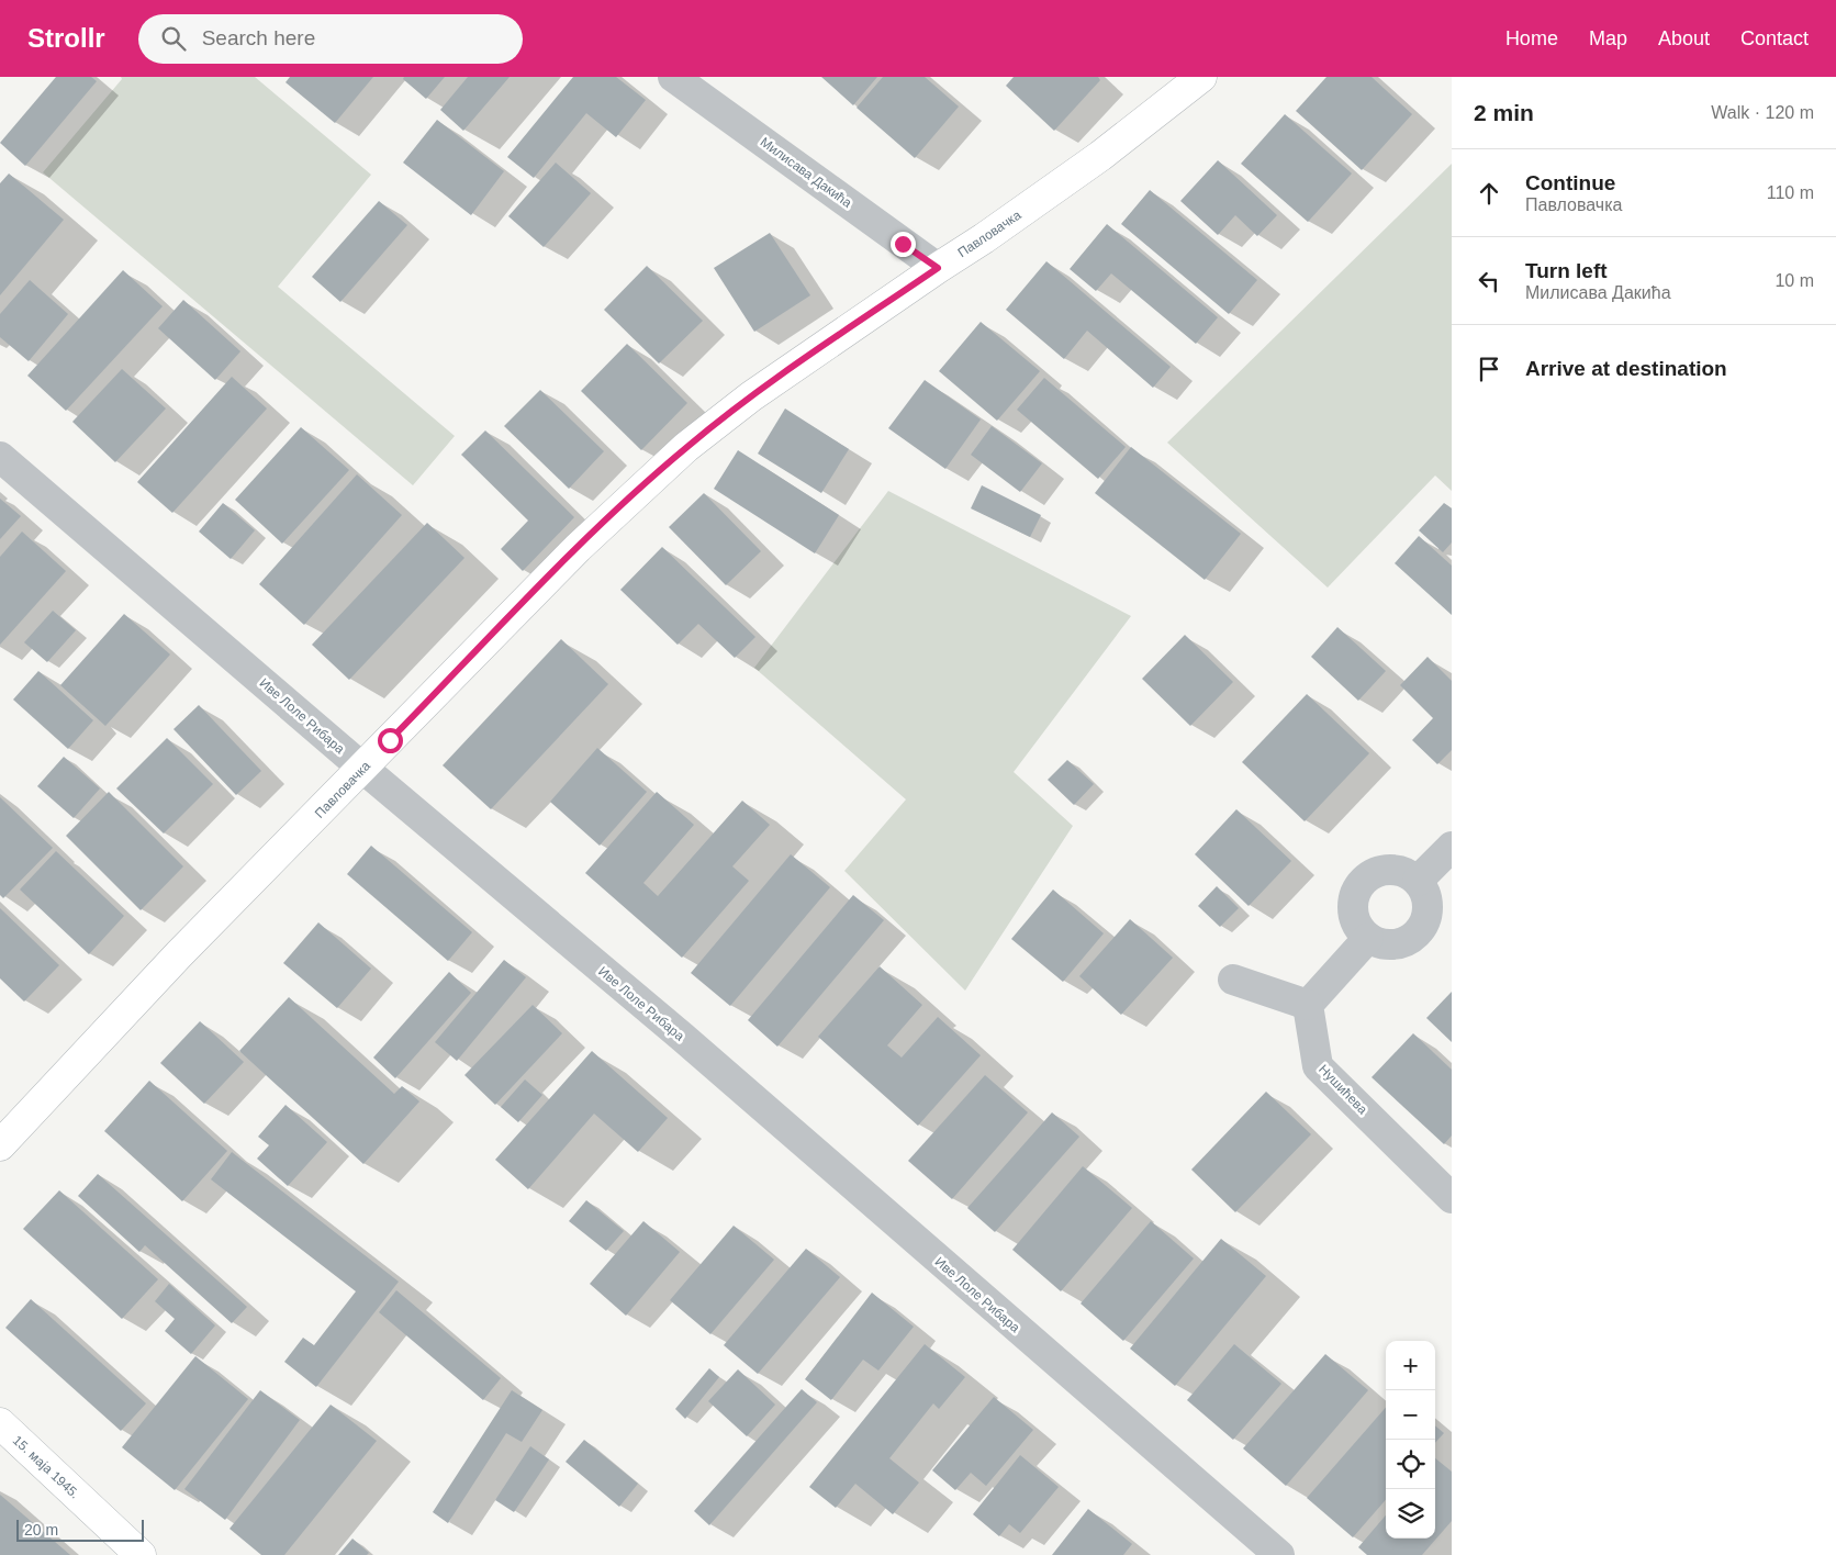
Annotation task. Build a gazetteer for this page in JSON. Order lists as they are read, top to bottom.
{
  "streets": {
    "street": [
      "Милисава Дакића",
      "Павловачка",
      "Иве Лоле Рибара",
      "Нушићева",
      "15. маја 1945."
    ]
  },
  "crossings": [
    ["Милисава Дакића", "Павловачка"],
    ["Павловачка", "Иве Лоле Рибара"]
  ],
  "scale_bar": "20 m",
  "page": {
    "header": "Strollr",
    "search": "Search here",
    "nav": [
      "Home",
      "Map",
      "About",
      "Contact"
    ],
    "heading": ["2 min", "Walk · 120 m"],
    "list": [
      ["Continue", "Павловачка", "110 m"],
      ["Turn left", "Милисава Дакића", "10 m"],
      "Arrive at destination"
    ],
    "map_buttons": ["+", "−"],
    "scale": "20 m"
  }
}
